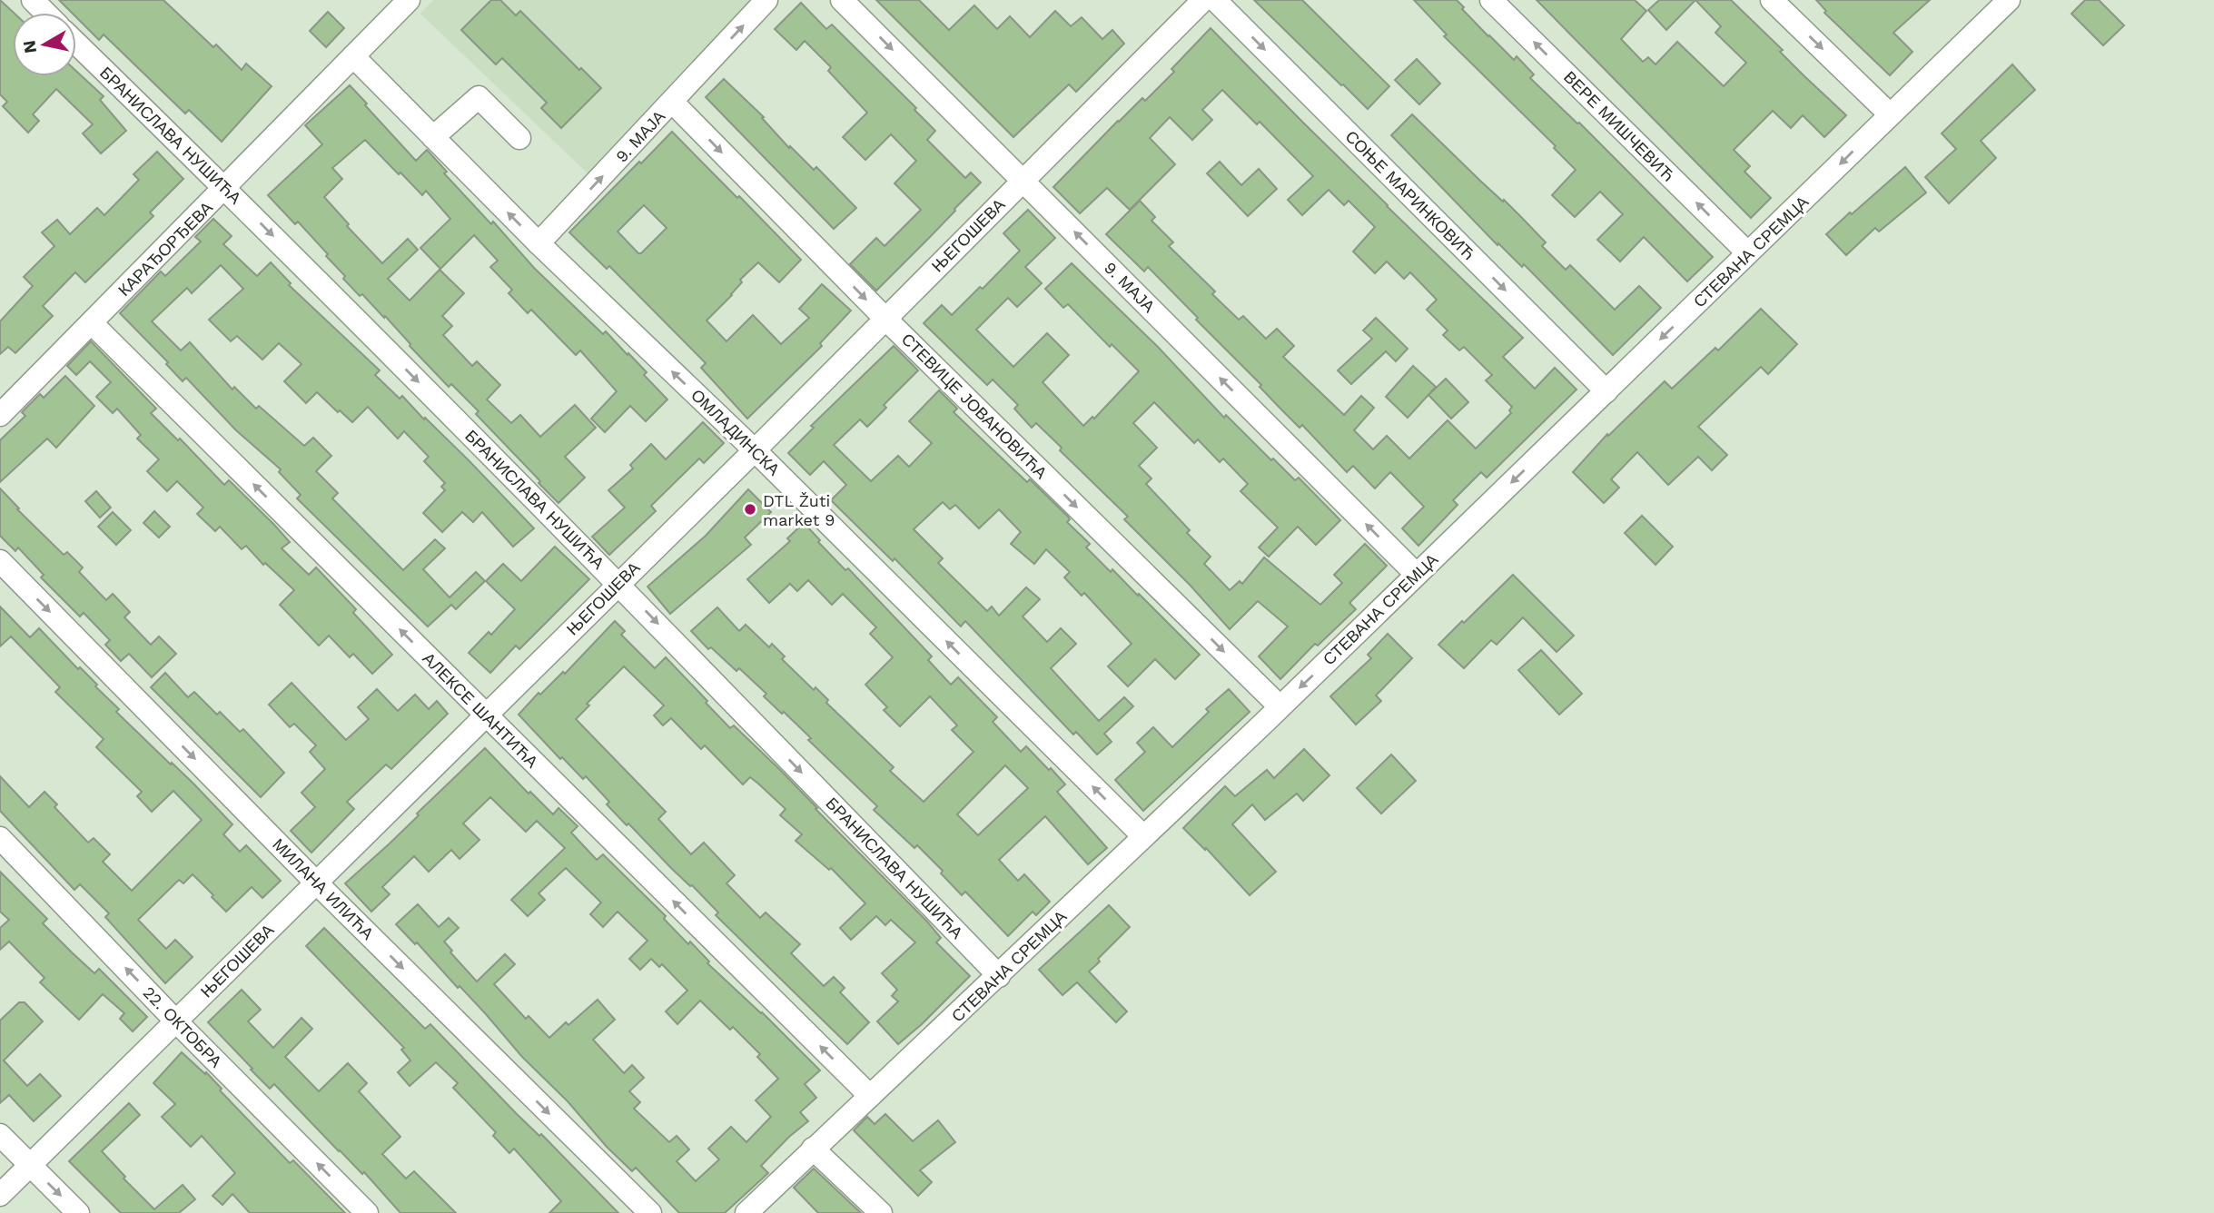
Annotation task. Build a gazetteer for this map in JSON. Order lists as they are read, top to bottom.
{
  "streets": {
    "street": [
      "ВЕРЕ МИШЧЕВИЋ",
      "БРАНИСЛАВА НУШИЋА",
      "9. МАЈА",
      "СОЊЕ МАРИНКОВИЋ",
      "ЊЕГОШЕВА",
      "КАРАЂОРЂЕВА",
      "СТЕВАНА СРЕМЦА",
      "СТЕВИЦЕ ЈОВАНОВИЋА",
      "ОМЛАДИНСКА",
      "АЛЕКСЕ ШАНТИЋА",
      "МИЛАНА ИЛИЋА",
      "22. ОКТОБРА"
    ]
  },
  "crossings": [
    ["ВЕРЕ МИШЧЕВИЋ", "СТЕВАНА СРЕМЦА"],
    ["БРАНИСЛАВА НУШИЋА", "ЊЕГОШЕВА"],
    ["БРАНИСЛАВА НУШИЋА", "КАРАЂОРЂЕВА"],
    ["БРАНИСЛАВА НУШИЋА", "СТЕВАНА СРЕМЦА"],
    ["9. МАЈА", "ЊЕГОШЕВА"],
    ["9. МАЈА", "СТЕВАНА СРЕМЦА"],
    ["9. МАЈА", "СТЕВИЦЕ ЈОВАНОВИЋА"],
    ["9. МАЈА", "ОМЛАДИНСКА"],
    ["СОЊЕ МАРИНКОВИЋ", "СТЕВАНА СРЕМЦА"],
    ["ЊЕГОШЕВА", "СТЕВИЦЕ ЈОВАНОВИЋА"],
    ["ЊЕГОШЕВА", "ОМЛАДИНСКА"],
    ["ЊЕГОШЕВА", "АЛЕКСЕ ШАНТИЋА"],
    ["ЊЕГОШЕВА", "МИЛАНА ИЛИЋА"],
    ["ЊЕГОШЕВА", "22. ОКТОБРА"],
    ["КАРАЂОРЂЕВА", "ОМЛАДИНСКА"],
    ["КАРАЂОРЂЕВА", "АЛЕКСЕ ШАНТИЋА"],
    ["СТЕВАНА СРЕМЦА", "СТЕВИЦЕ ЈОВАНОВИЋА"],
    ["СТЕВАНА СРЕМЦА", "ОМЛАДИНСКА"],
    ["СТЕВАНА СРЕМЦА", "АЛЕКСЕ ШАНТИЋА"]
  ],
  "one_way": [
    "БРАНИСЛАВА НУШИЋА",
    "СОЊЕ МАРИНКОВИЋ",
    "СТЕВАНА СРЕМЦА",
    "СТЕВИЦЕ ЈОВАНОВИЋА",
    "ОМЛАДИНСКА",
    "АЛЕКСЕ ШАНТИЋА",
    "МИЛАНА ИЛИЋА",
    "22. ОКТОБРА"
  ],
  "places": ["DTL Žuti market 9"],
  "north": "left"
}
